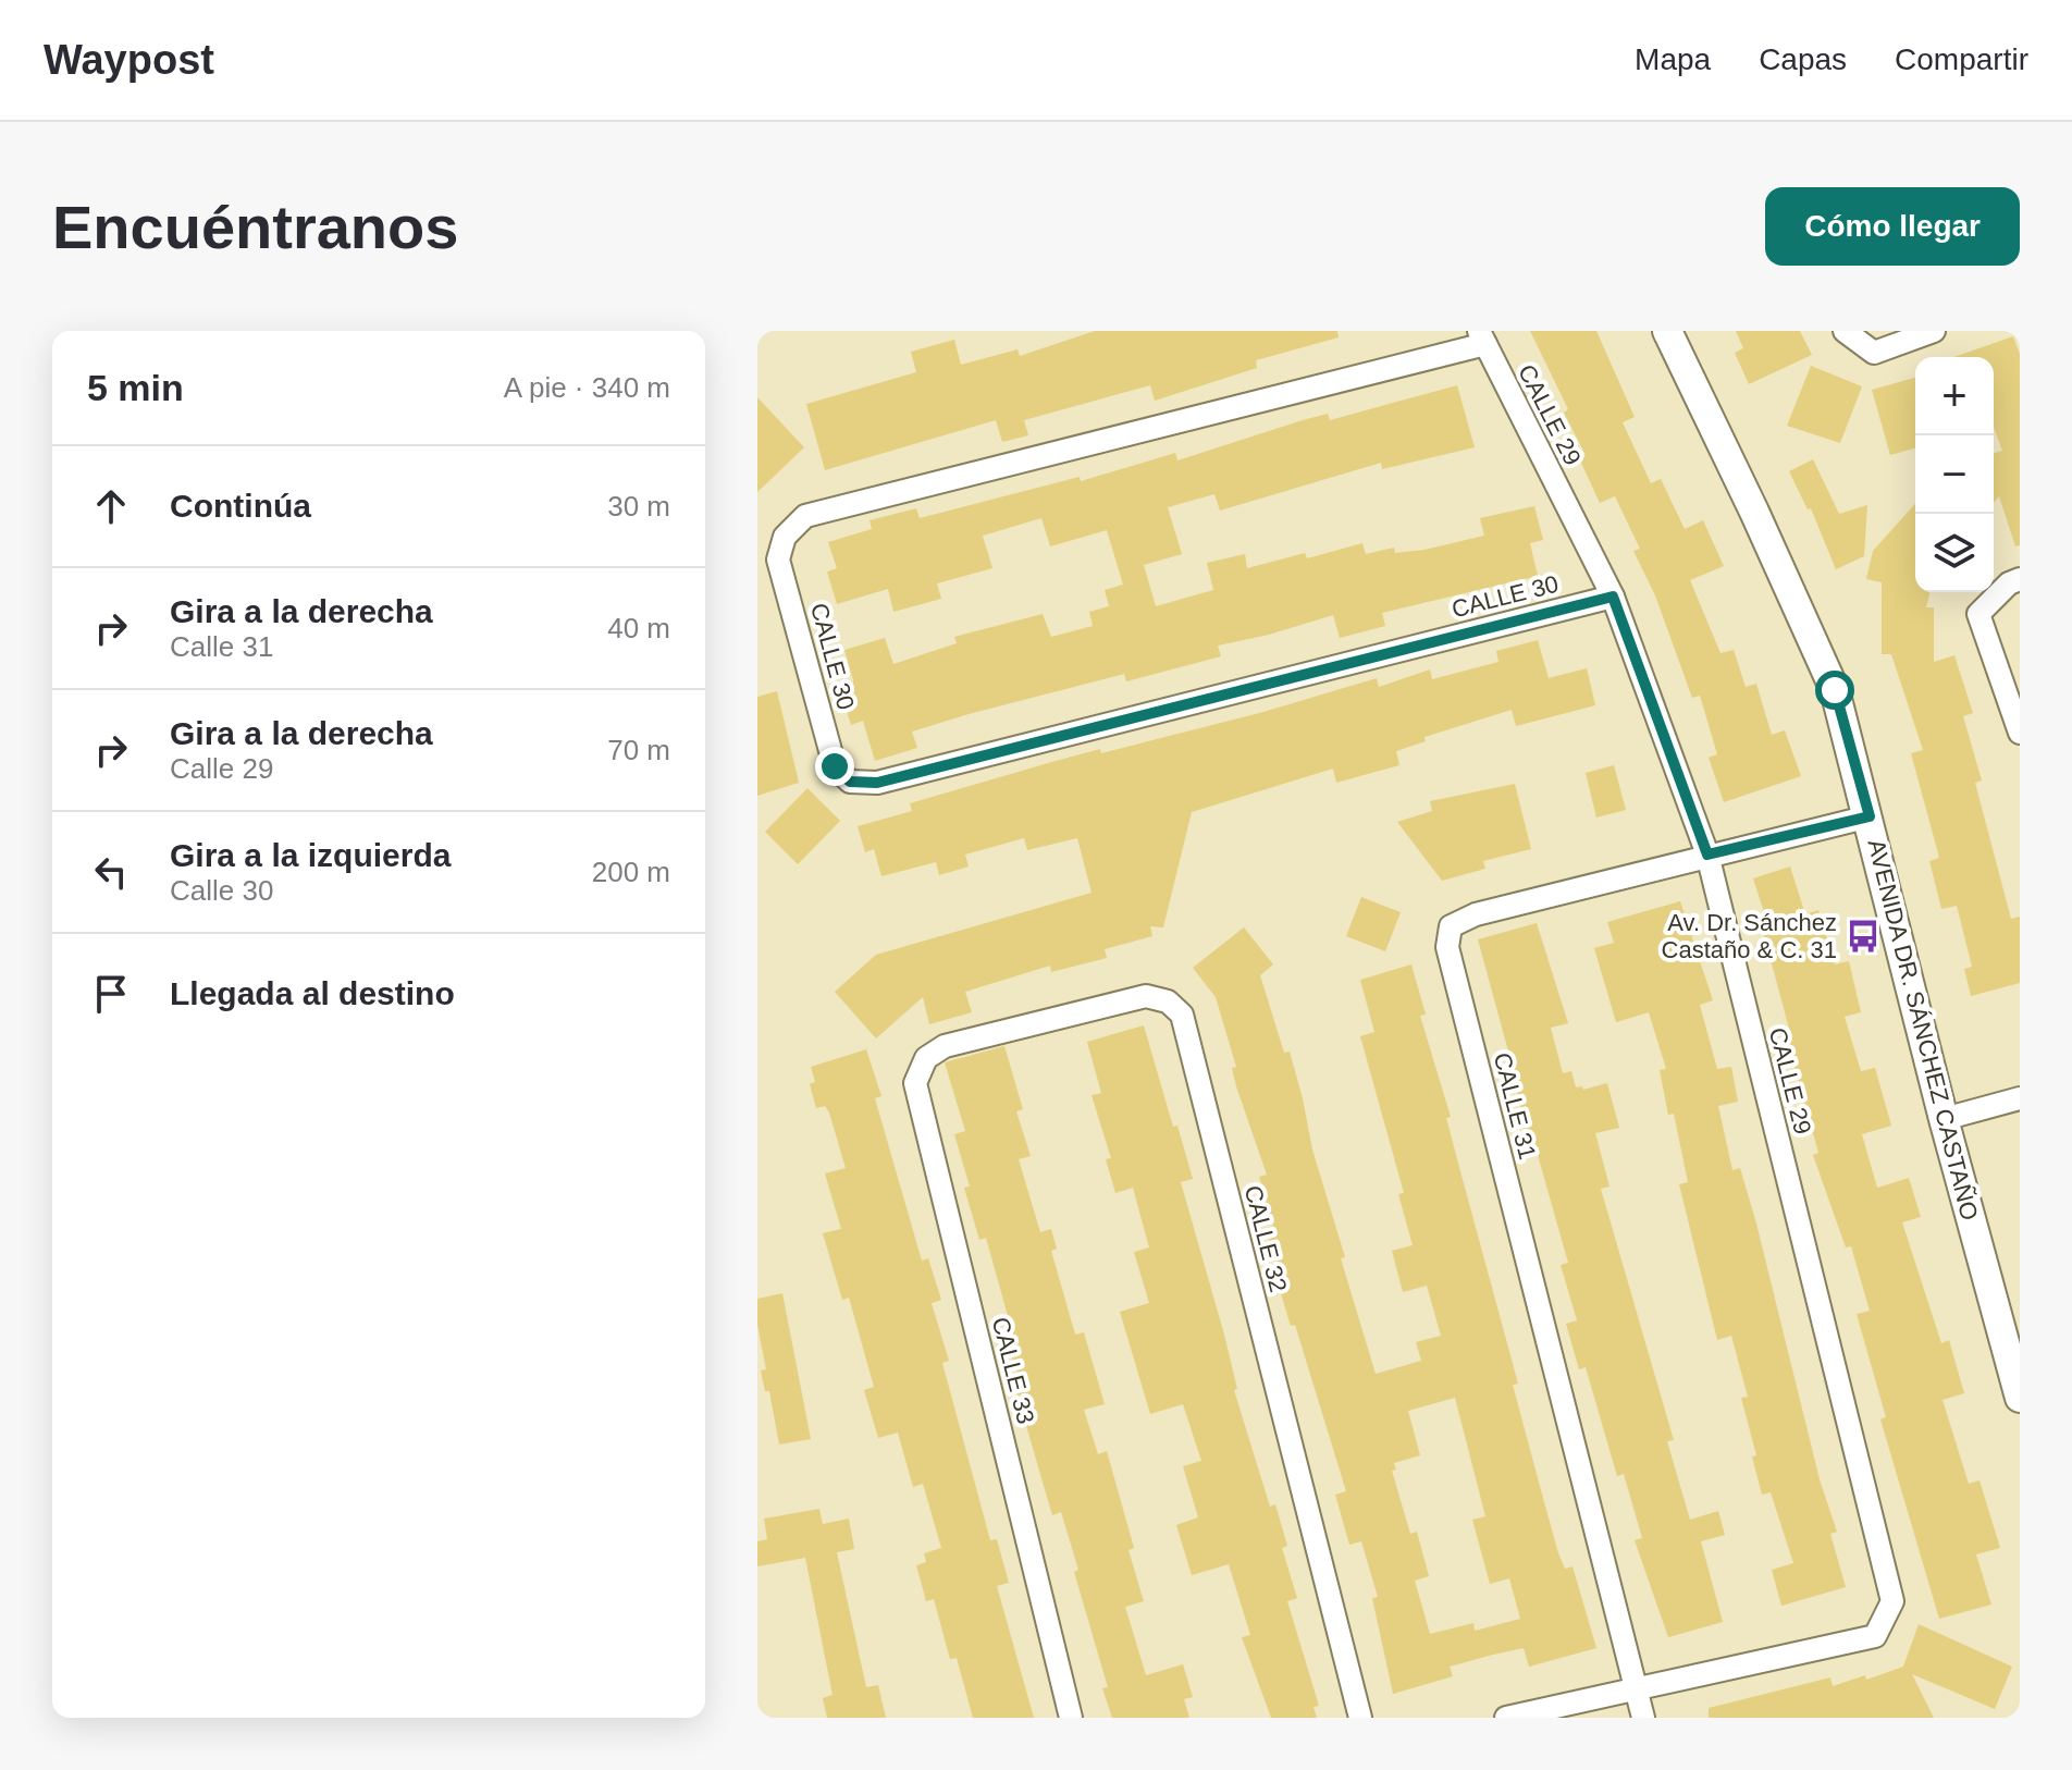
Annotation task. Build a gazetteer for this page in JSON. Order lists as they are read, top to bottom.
{
  "streets": {
    "street": [
      "CALLE 29",
      "CALLE 30",
      "AVENIDA DR. SÁNCHEZ CASTAÑO",
      "CALLE 31",
      "CALLE 32",
      "CALLE 33"
    ]
  },
  "crossings": [
    ["CALLE 29", "CALLE 30"],
    ["CALLE 29", "CALLE 31"],
    ["AVENIDA DR. SÁNCHEZ CASTAÑO", "CALLE 31"],
    ["CALLE 32", "CALLE 33"]
  ],
  "places": {
    "bus stop": ["Av. Dr. Sánchez Castaño & C. 31"]
  },
  "page": {
    "header": "Waypost",
    "nav": ["Mapa", "Capas", "Compartir"],
    "buttons": "Cómo llegar",
    "title": "Encuéntranos",
    "heading": ["5 min", "A pie · 340 m"],
    "map_buttons": ["+", "−"],
    "list": [
      ["Continúa", "30 m"],
      ["Gira a la derecha", "Calle 31", "40 m"],
      ["Gira a la derecha", "Calle 29", "70 m"],
      ["Gira a la izquierda", "Calle 30", "200 m"],
      "Llegada al destino"
    ]
  }
}
